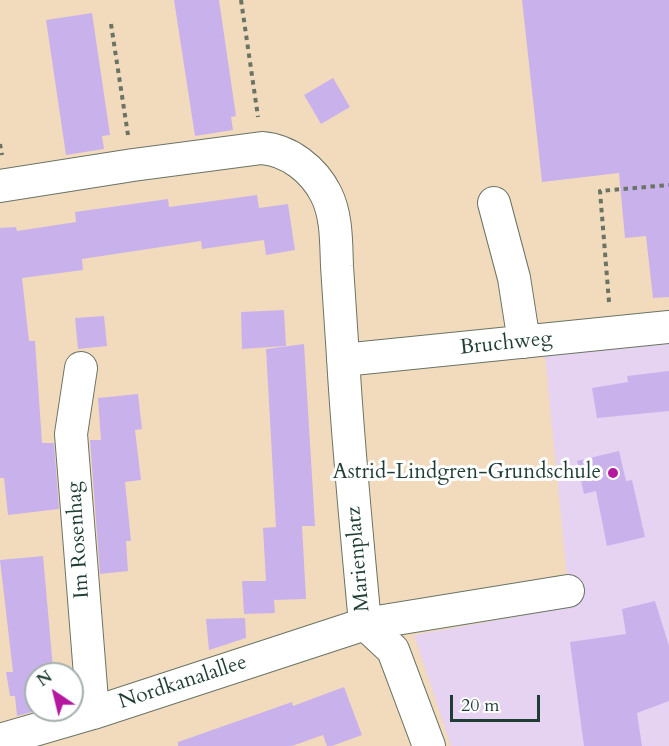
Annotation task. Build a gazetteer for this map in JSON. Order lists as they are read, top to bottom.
{
  "streets": {
    "street": [
      "Bruchweg",
      "Im Rosenhag",
      "Marienplatz",
      "Nordkanalallee"
    ]
  },
  "crossings": [
    ["Bruchweg", "Marienplatz"],
    ["Im Rosenhag", "Nordkanalallee"],
    ["Marienplatz", "Nordkanalallee"]
  ],
  "places": ["Astrid-Lindgren-Grundschule"],
  "scale_bar": "20 m",
  "north": "top left"
}
